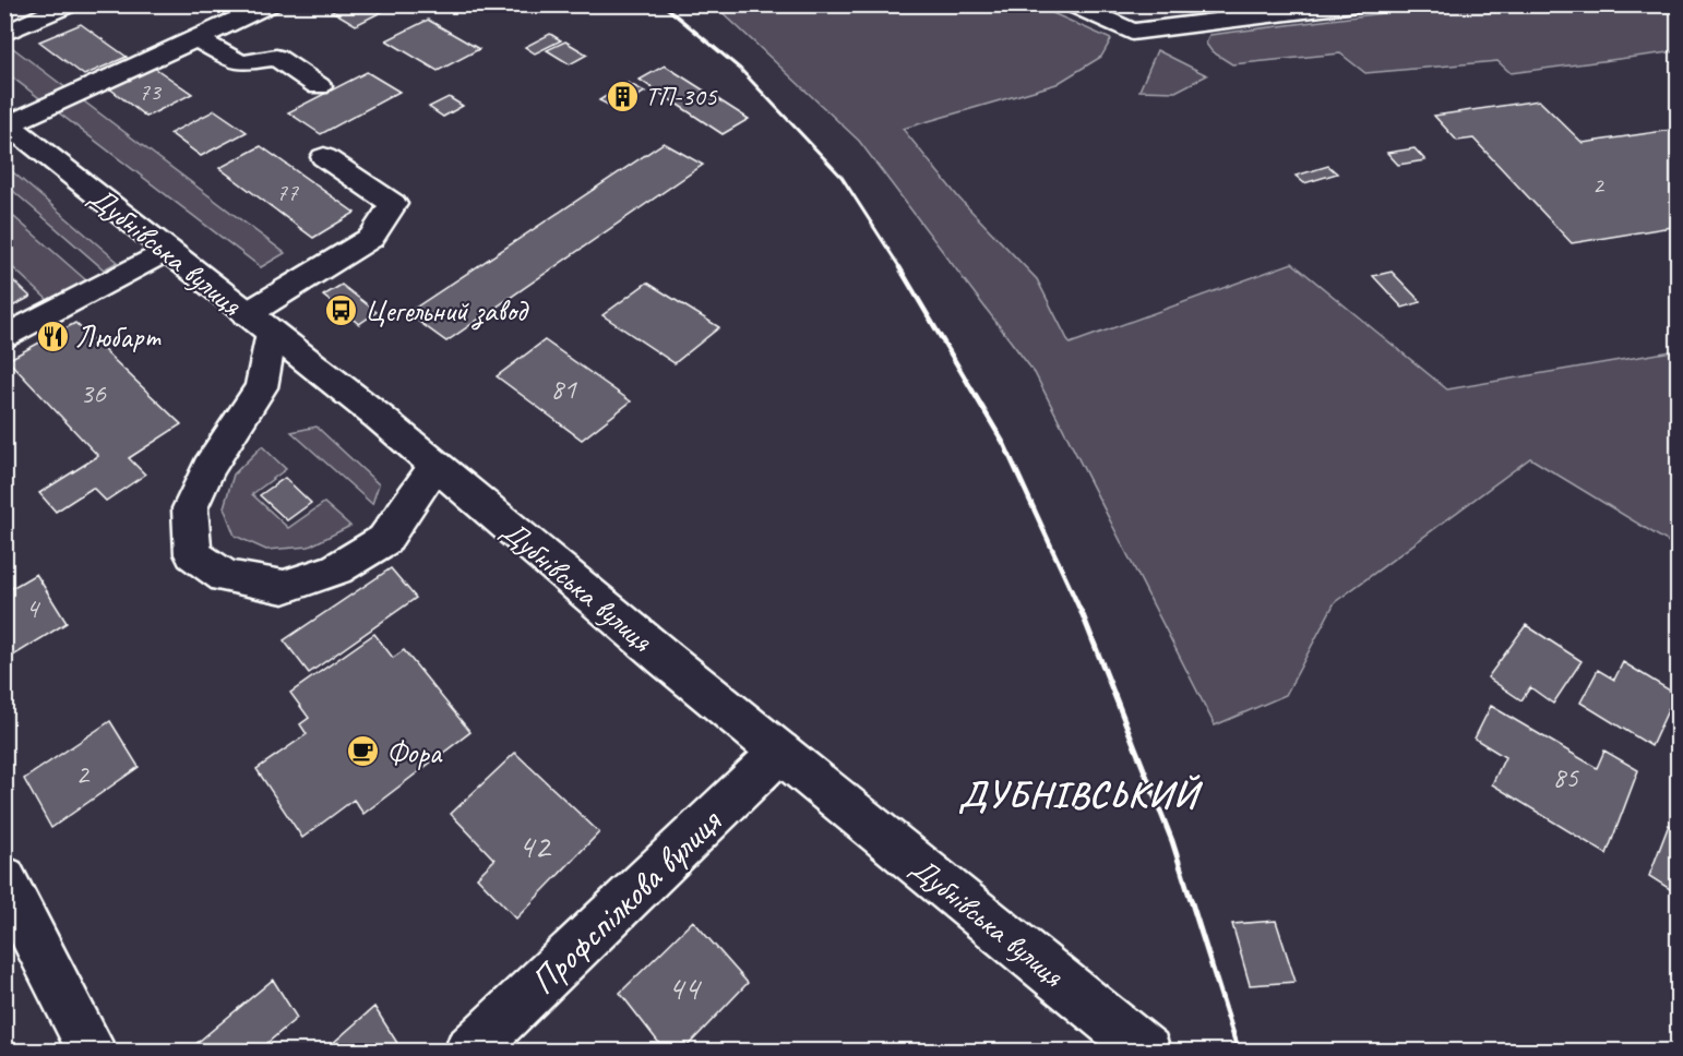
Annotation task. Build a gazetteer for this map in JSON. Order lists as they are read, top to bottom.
{
  "streets": {
    "main road": ["Дубнівська вулиця", "Профспілкова вулиця"]
  },
  "crossings": [
    ["Дубнівська вулиця", "Профспілкова вулиця"]
  ],
  "districts": ["ДУБНІВСЬКИЙ"],
  "places": {
    "building": ["ТП-305"],
    "bus stop": ["Цегельний завод"],
    "restaurant": ["Любарт"],
    "cafe": ["Фора"]
  },
  "house_numbers": [
    "73",
    "2",
    "77",
    "81",
    "36",
    "4",
    "2",
    "85",
    "42",
    "44"
  ]
}
